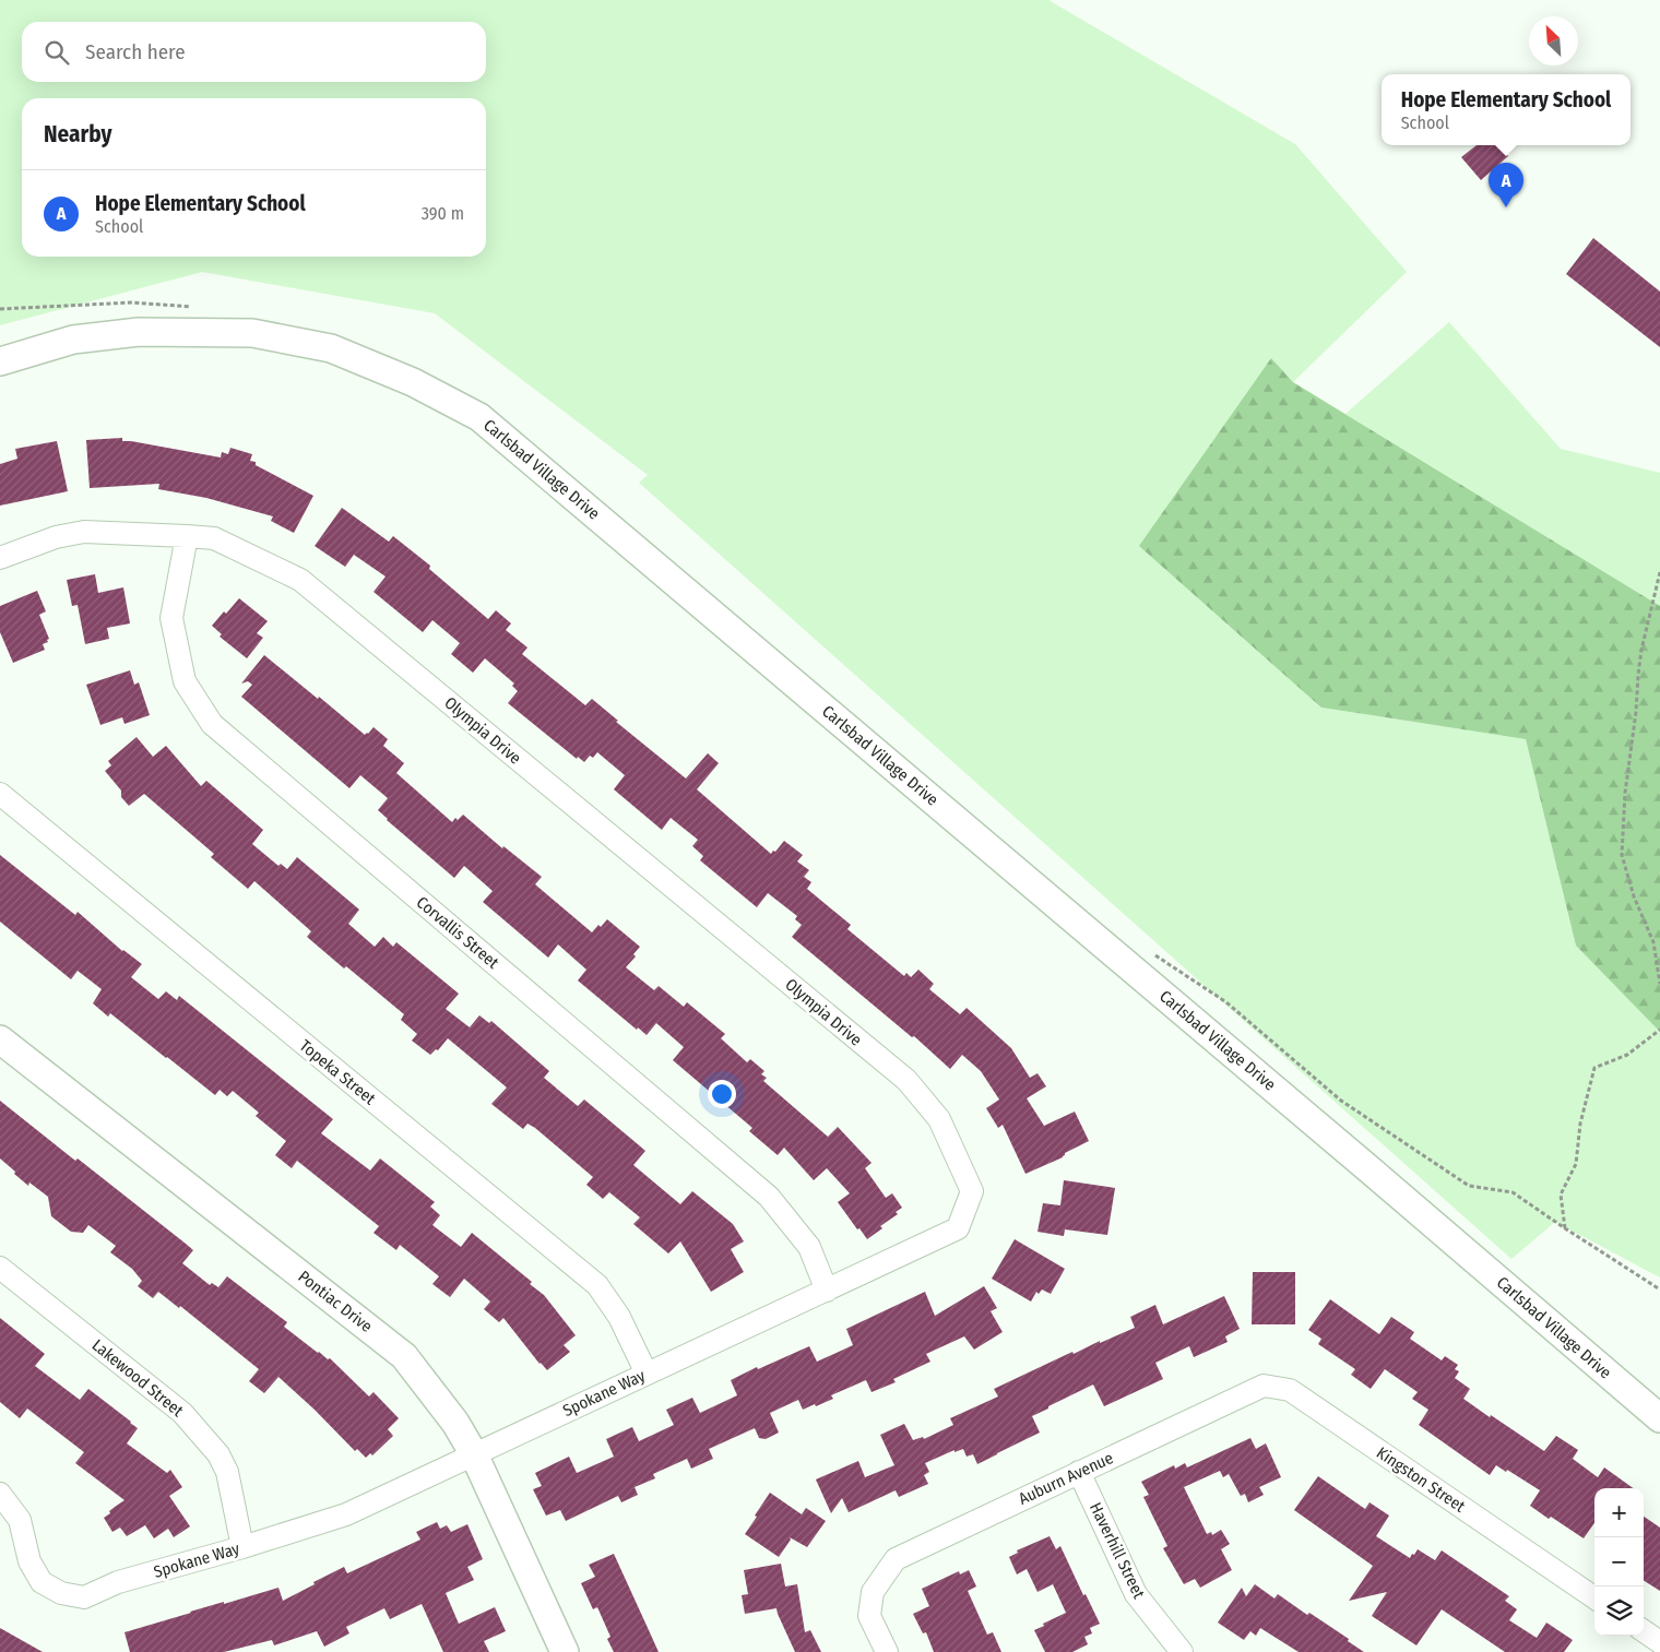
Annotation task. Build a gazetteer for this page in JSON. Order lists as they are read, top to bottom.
{
  "streets": {
    "main road": ["Carlsbad Village Drive", "Pontiac Drive"],
    "street": [
      "Olympia Drive",
      "Corvallis Street",
      "Topeka Street",
      "Lakewood Street",
      "Spokane Way",
      "Auburn Avenue",
      "Kingston Street",
      "Haverhill Street"
    ]
  },
  "crossings": [
    ["Olympia Drive", "Corvallis Street"],
    ["Olympia Drive", "Spokane Way"],
    ["Corvallis Street", "Spokane Way"],
    ["Topeka Street", "Spokane Way"],
    ["Pontiac Drive", "Spokane Way"],
    ["Lakewood Street", "Spokane Way"],
    ["Auburn Avenue", "Kingston Street"],
    ["Auburn Avenue", "Haverhill Street"]
  ],
  "north": "top left",
  "page": {
    "search": "Search here",
    "popup": ["Hope Elementary School", "School"],
    "heading": "Nearby",
    "pins": "A",
    "list": [
      {
        "mark": "A",
        "name": "Hope Elementary School",
        "note": "School",
        "value": "390 m"
      }
    ],
    "map_buttons": ["+", "−"]
  }
}
